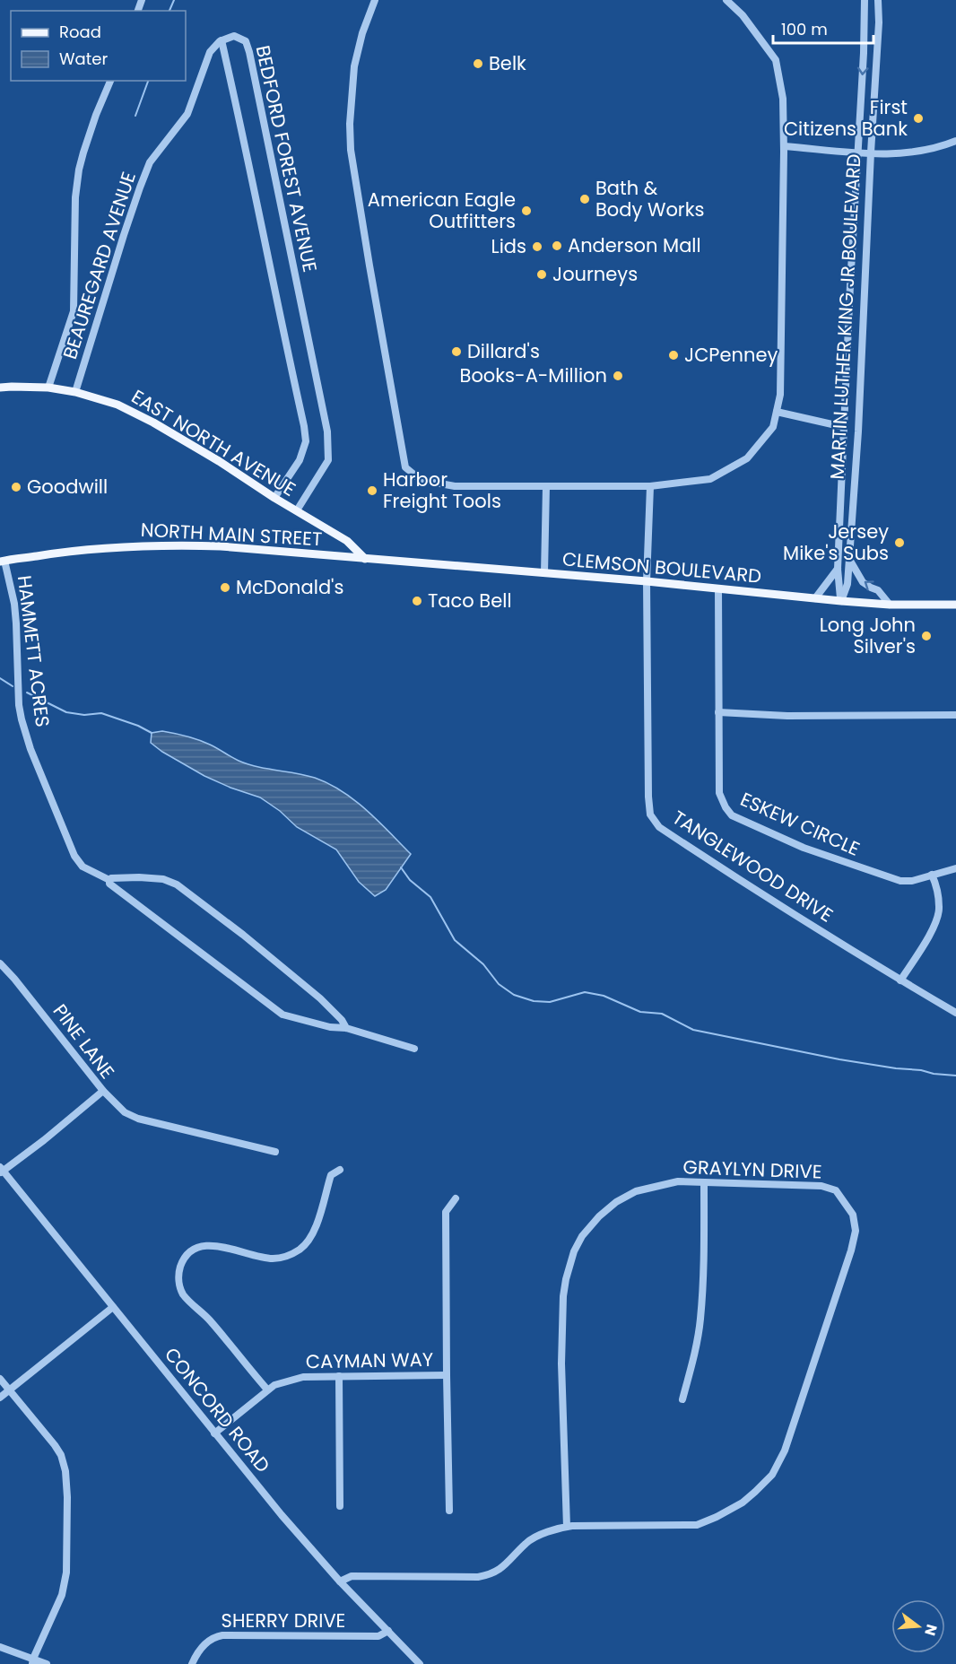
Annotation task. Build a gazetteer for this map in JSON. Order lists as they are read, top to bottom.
{
  "streets": {
    "main road": ["EAST NORTH AVENUE", "NORTH MAIN STREET", "CLEMSON BOULEVARD"],
    "street": [
      "BEDFORD FOREST AVENUE",
      "BEAUREGARD AVENUE",
      "MARTIN LUTHER KING JR BOULEVARD",
      "HAMMETT ACRES",
      "ESKEW CIRCLE",
      "TANGLEWOOD DRIVE",
      "PINE LANE",
      "GRAYLYN DRIVE",
      "CAYMAN WAY",
      "CONCORD ROAD",
      "SHERRY DRIVE"
    ]
  },
  "crossings": [
    ["BEDFORD FOREST AVENUE", "BEAUREGARD AVENUE"],
    ["BEDFORD FOREST AVENUE", "EAST NORTH AVENUE"],
    ["BEAUREGARD AVENUE", "EAST NORTH AVENUE"],
    ["MARTIN LUTHER KING JR BOULEVARD", "CLEMSON BOULEVARD"],
    ["EAST NORTH AVENUE", "NORTH MAIN STREET"],
    ["EAST NORTH AVENUE", "CLEMSON BOULEVARD"],
    ["NORTH MAIN STREET", "CLEMSON BOULEVARD"],
    ["NORTH MAIN STREET", "HAMMETT ACRES"],
    ["CLEMSON BOULEVARD", "ESKEW CIRCLE"],
    ["CLEMSON BOULEVARD", "TANGLEWOOD DRIVE"],
    ["PINE LANE", "CONCORD ROAD"],
    ["GRAYLYN DRIVE", "CONCORD ROAD"],
    ["CAYMAN WAY", "CONCORD ROAD"],
    ["CONCORD ROAD", "SHERRY DRIVE"]
  ],
  "places": [
    "Belk",
    "First Citizens Bank",
    "Bath & Body Works",
    "American Eagle Outfitters",
    "Anderson Mall",
    "Lids",
    "Journeys",
    "Dillard's",
    "JCPenney",
    "Books-A-Million",
    "Goodwill",
    "Harbor Freight Tools",
    "Jersey Mike's Subs",
    "McDonald's",
    "Taco Bell",
    "Long John Silver's"
  ],
  "legend": ["Road", "Water"],
  "scale_bar": "100 m",
  "north": "right"
}
